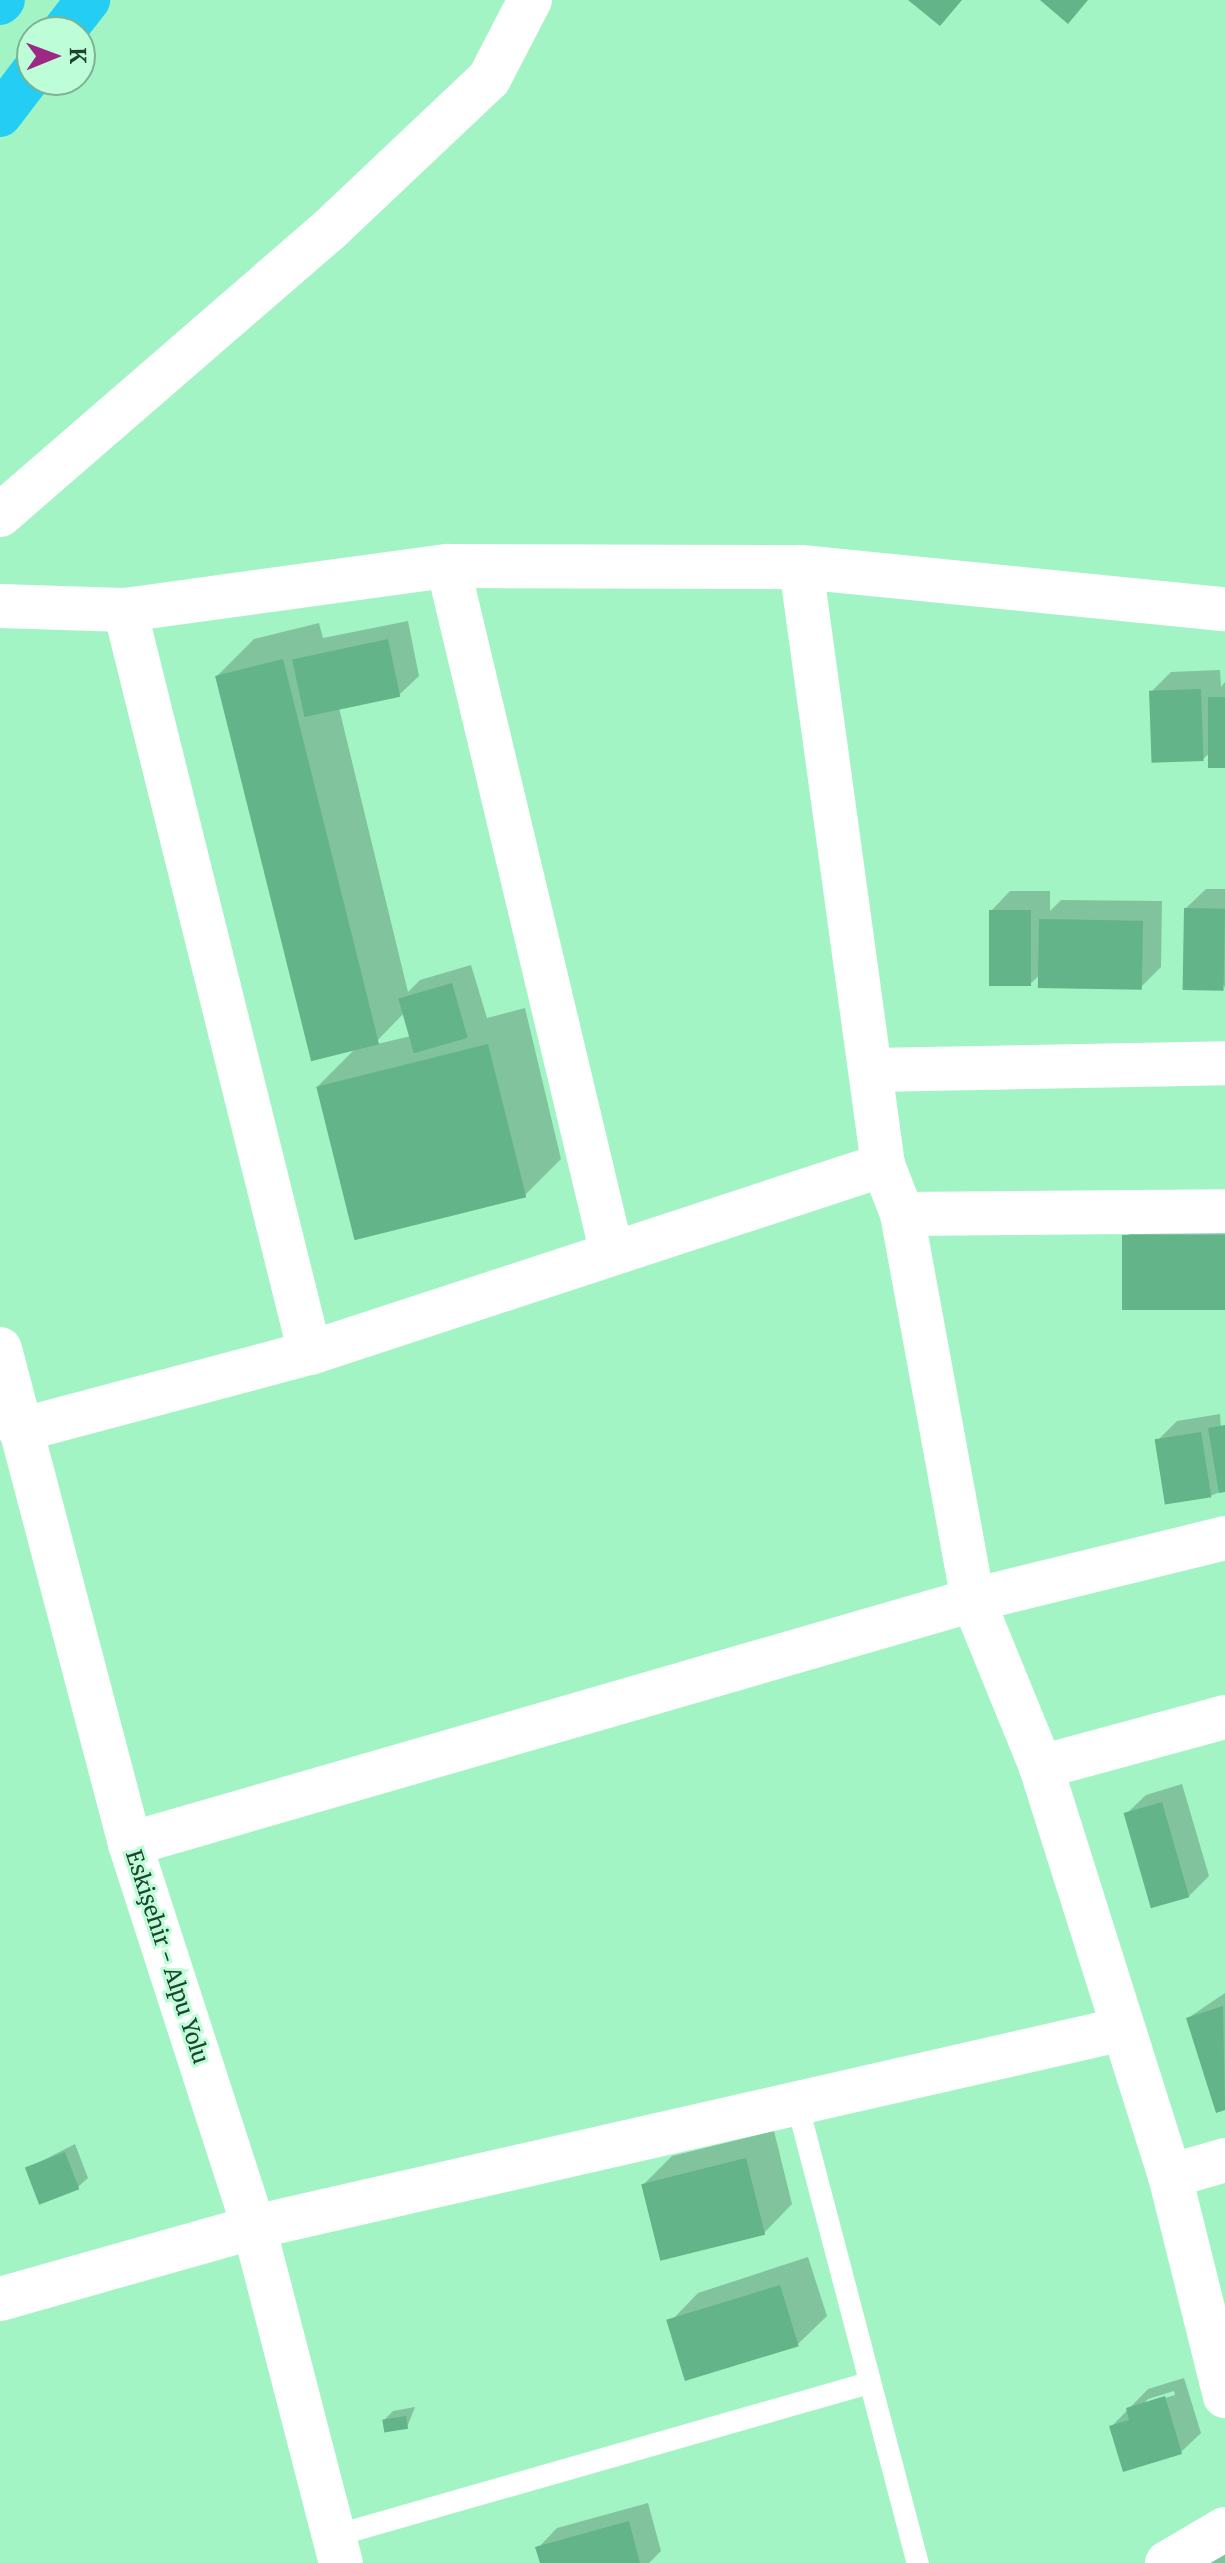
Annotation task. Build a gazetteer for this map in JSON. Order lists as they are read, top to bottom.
{
  "streets": {
    "street": ["Eskişehir - Alpu Yolu"]
  },
  "north": "right"
}
